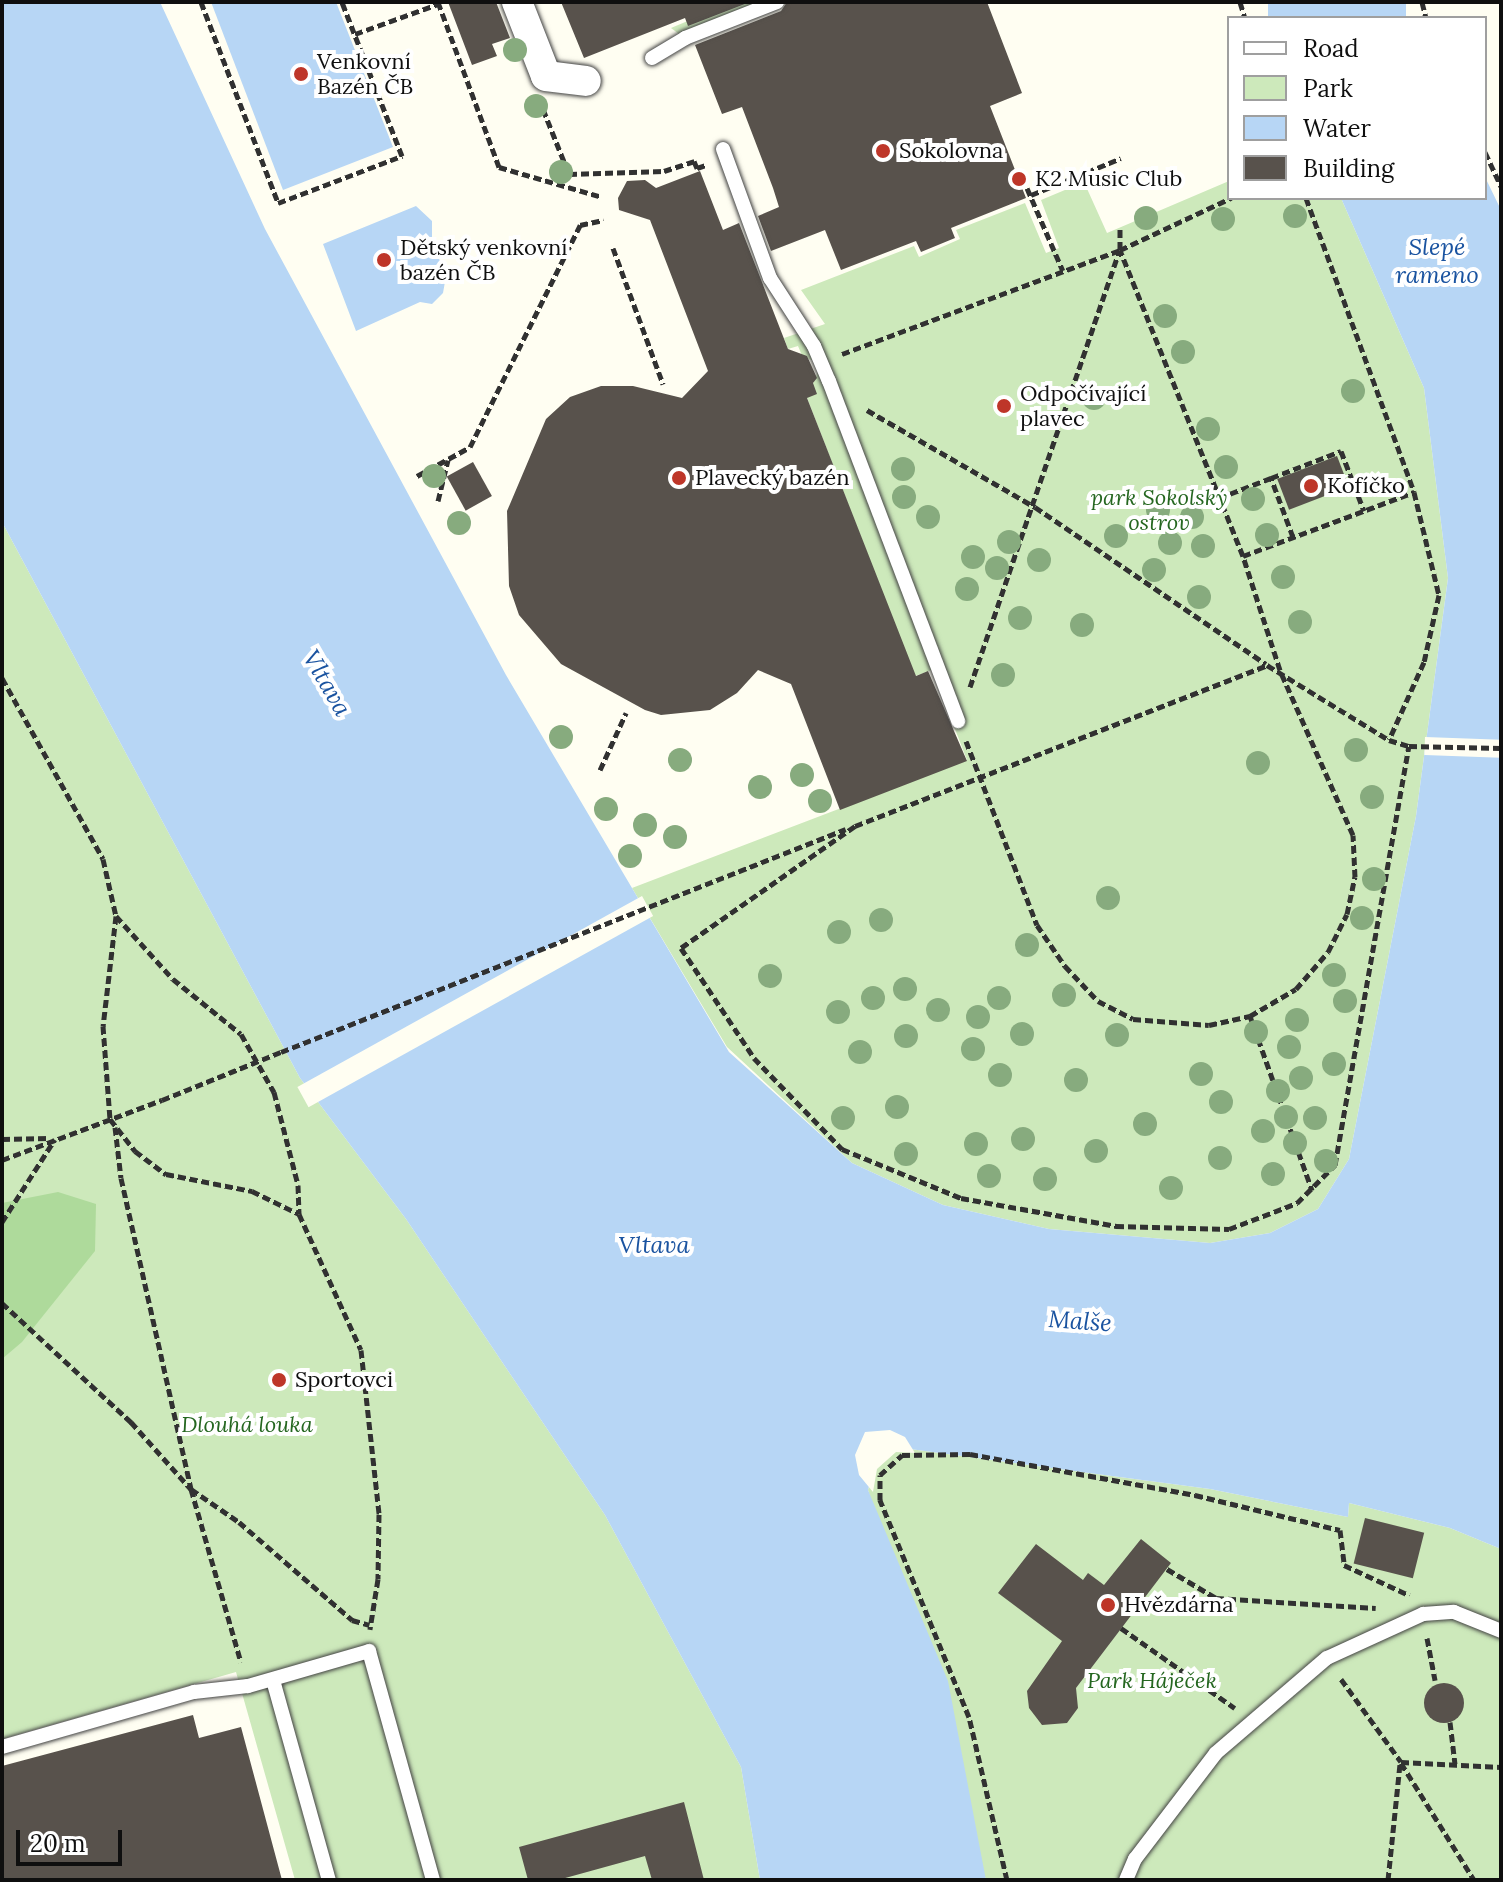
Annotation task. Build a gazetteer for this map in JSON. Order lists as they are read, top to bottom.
{
  "water": ["Slepé rameno", "Vltava", "Malše"],
  "parks": ["park Sokolský ostrov", "Dlouhá louka", "Park Háječek"],
  "places": [
    "Venkovní Bazén ČB",
    "Sokolovna",
    "K2 Music Club",
    "Dětský venkovní bazén ČB",
    "Odpočívající plavec",
    "Plavecký bazén",
    "Kofíčko",
    "Sportovci",
    "Hvězdárna"
  ],
  "legend": [
    "Road",
    "Park",
    "Water",
    "Building"
  ],
  "scale_bar": "20 m"
}
